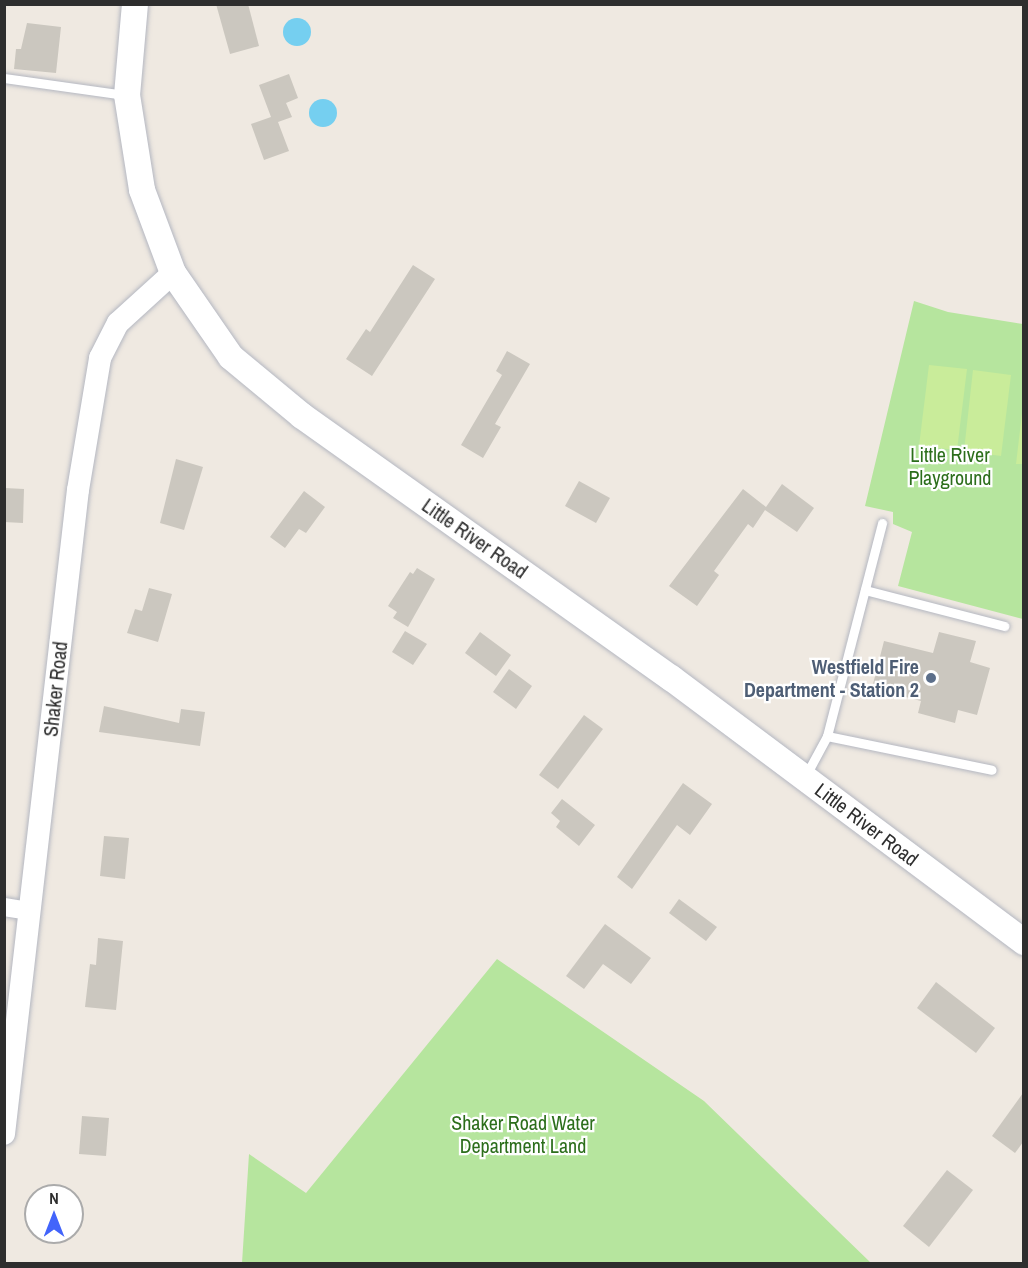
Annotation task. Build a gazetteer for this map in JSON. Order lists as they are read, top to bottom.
{
  "streets": {
    "main road": ["Little River Road"],
    "street": ["Shaker Road"]
  },
  "crossings": [
    ["Little River Road", "Shaker Road"]
  ],
  "parks": ["Little River Playground", "Shaker Road Water Department Land"],
  "places": ["Westfield Fire Department - Station 2"],
  "north": "top"
}
